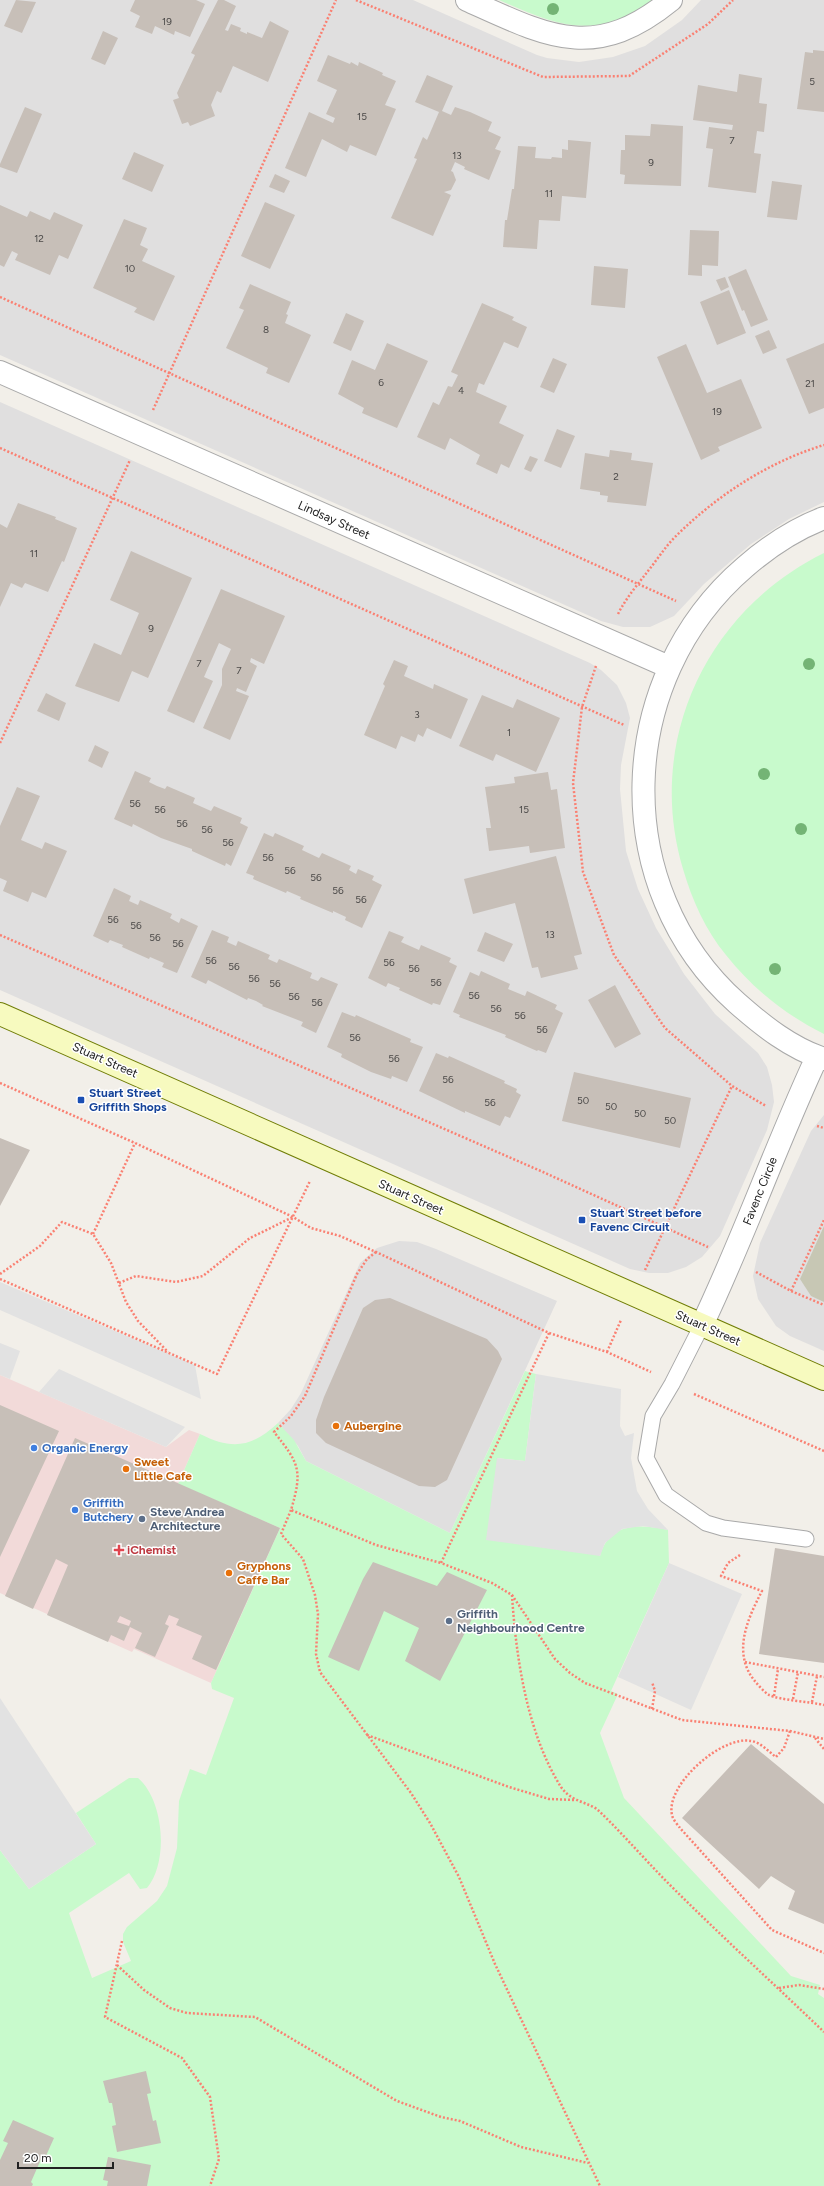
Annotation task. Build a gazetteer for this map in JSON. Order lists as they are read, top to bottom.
{
  "streets": {
    "street": ["Lindsay Street", "Stuart Street", "Favenc Circle"]
  },
  "crossings": [
    ["Lindsay Street", "Favenc Circle"],
    ["Stuart Street", "Favenc Circle"]
  ],
  "places": {
    "transit": ["Stuart Street Griffith Shops", "Stuart Street before Favenc Circuit"],
    "other": [
      "Aubergine",
      "Organic Energy",
      "Sweet Little Cafe",
      "Griffith Butchery",
      "Steve Andrea Architecture",
      "Gryphons Caffe Bar",
      "Griffith Neighbourhood Centre"
    ],
    "health": ["iChemist"]
  },
  "house_numbers": [
    "19",
    "5",
    "15",
    "7",
    "13",
    "9",
    "11",
    "12",
    "10",
    "8",
    "6",
    "21",
    "4",
    "19",
    "2",
    "11",
    "9",
    "7",
    "7",
    "3",
    "1",
    "56",
    "56",
    "15",
    "56",
    "56",
    "56",
    "56",
    "56",
    "56",
    "56",
    "56",
    "56",
    "56",
    "13",
    "56",
    "56",
    "56",
    "56",
    "56",
    "56",
    "56",
    "56",
    "56",
    "56",
    "56",
    "56",
    "56",
    "56",
    "56",
    "56",
    "56",
    "56",
    "50",
    "56",
    "50",
    "50",
    "50"
  ],
  "scale_bar": "20 m"
}
